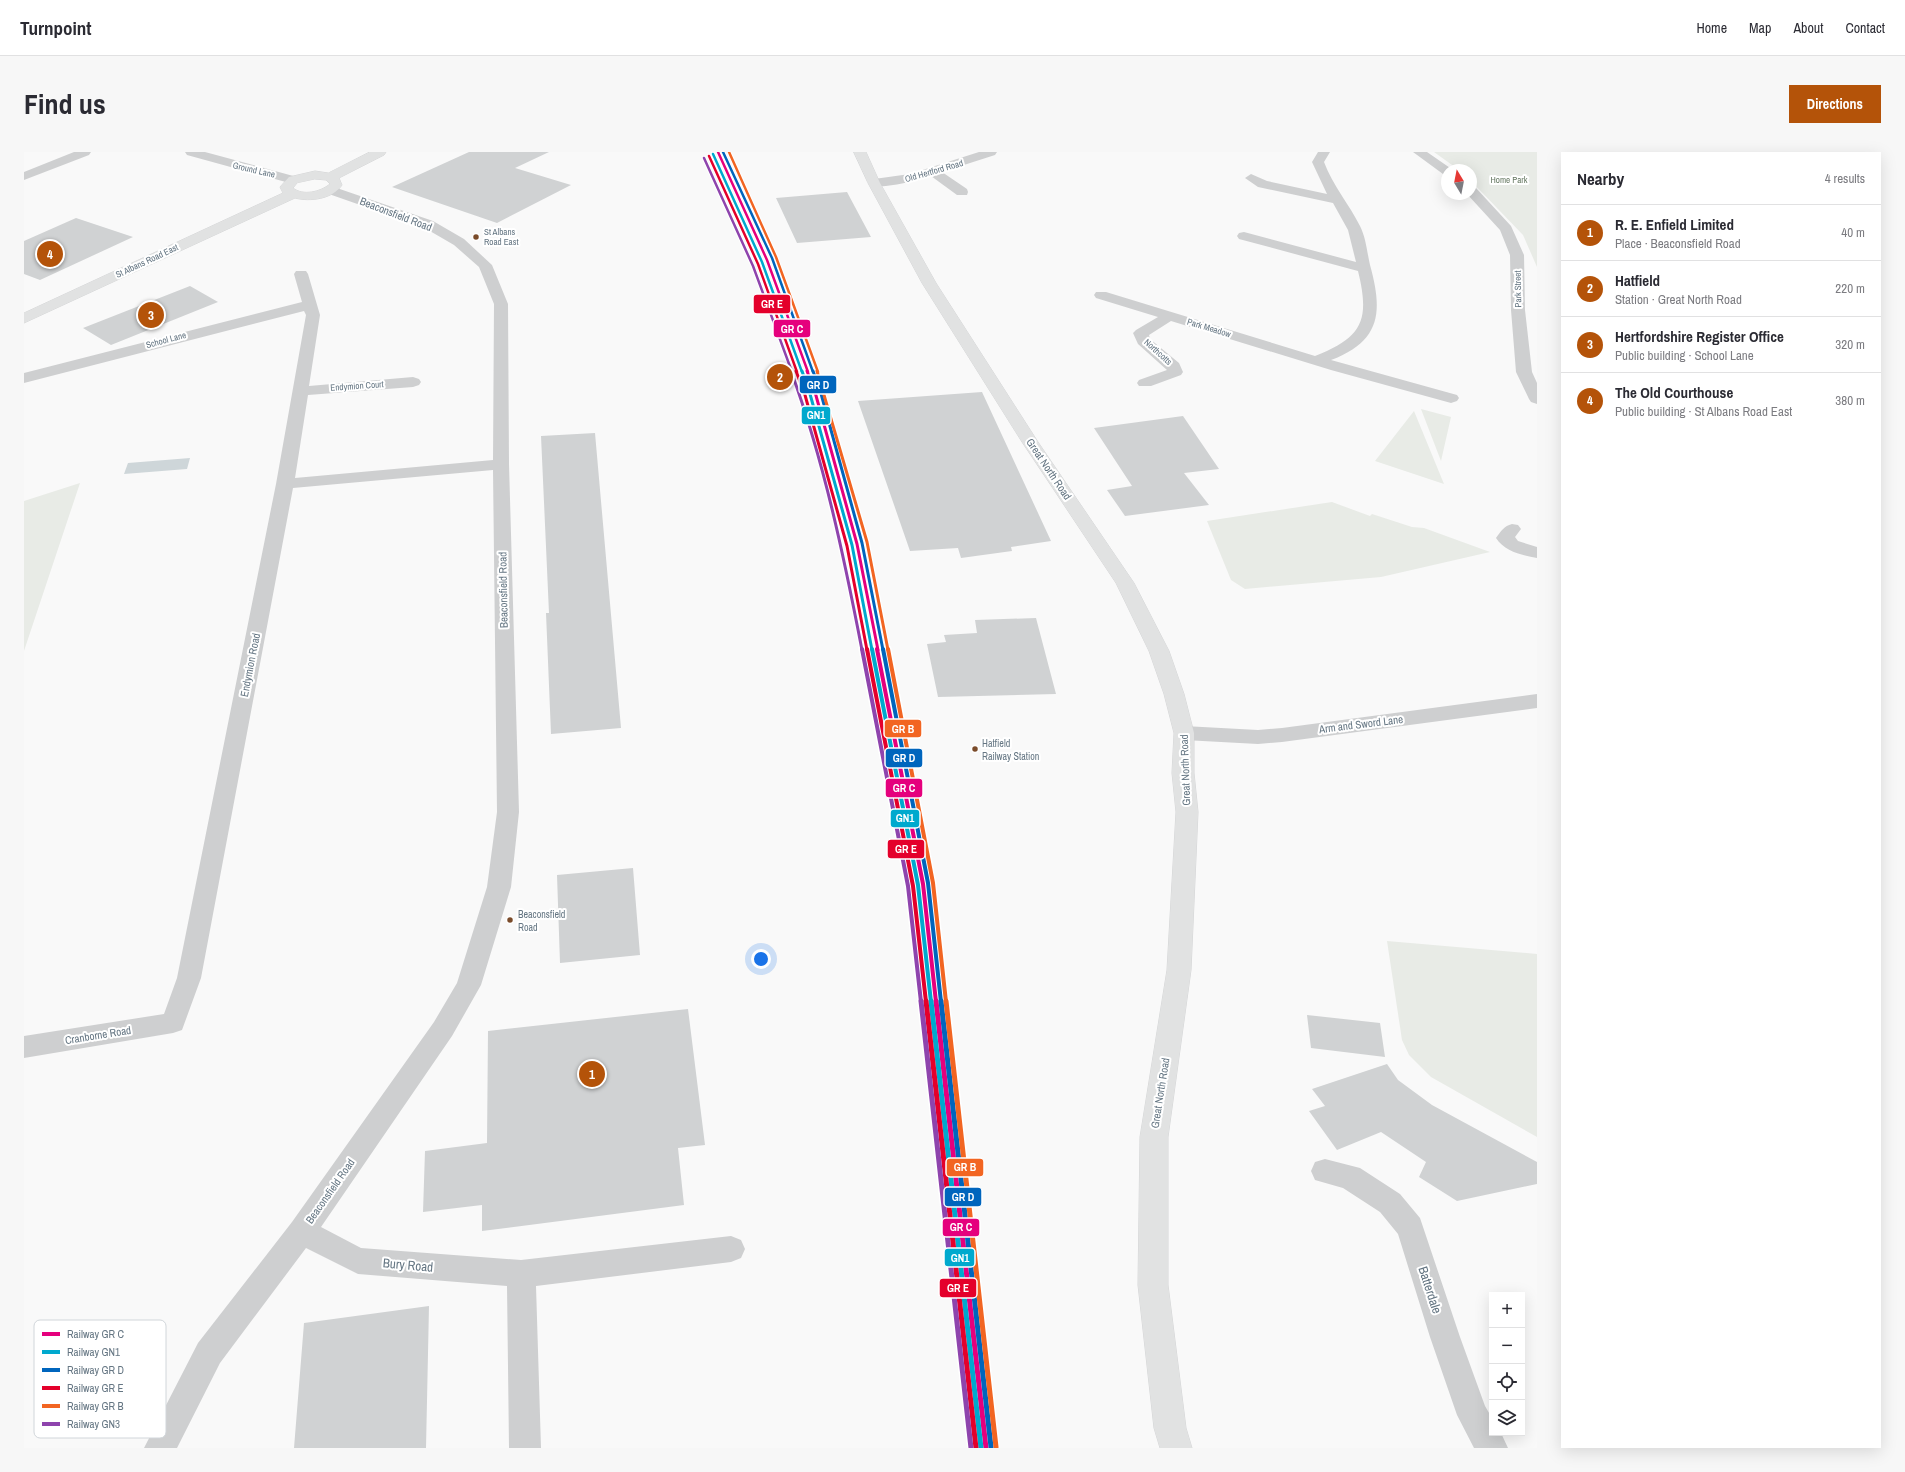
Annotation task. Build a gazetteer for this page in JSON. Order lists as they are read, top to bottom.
{
  "streets": {
    "main road": ["St Albans Road East", "Great North Road"],
    "street": [
      "Ground Lane",
      "Old Hertford Road",
      "Beaconsfield Road",
      "Park Street",
      "Park Meadow",
      "School Lane",
      "Northcotts",
      "Endymion Court",
      "Endymion Road",
      "Arm and Sword Lane",
      "Cranborne Road",
      "Bury Road",
      "Batterdale"
    ]
  },
  "crossings": [
    ["Ground Lane", "St Albans Road East"],
    ["Old Hertford Road", "Great North Road"],
    ["Beaconsfield Road", "St Albans Road East"],
    ["Beaconsfield Road", "Bury Road"],
    ["Park Meadow", "Northcotts"],
    ["School Lane", "Endymion Road"],
    ["Endymion Court", "Endymion Road"],
    ["Great North Road", "Arm and Sword Lane"],
    ["Endymion Road", "Cranborne Road"]
  ],
  "parks": ["Home Park"],
  "places": ["St Albans Road East", "Hatfield Railway Station", "Beaconsfield Road"],
  "lines": ["rail line GN1", "rail line GN3"],
  "legend": [
    "Railway GR C",
    "Railway GN1",
    "Railway GR D",
    "Railway GR E",
    "Railway GR B",
    "Railway GN3"
  ],
  "north": "top",
  "page": {
    "header": "Turnpoint",
    "nav": [
      "Home",
      "Map",
      "About",
      "Contact"
    ],
    "title": "Find us",
    "buttons": "Directions",
    "heading": ["Nearby", "4 results"],
    "list": [
      {
        "mark": "1",
        "name": "R. E. Enfield Limited",
        "note": "Place · Beaconsfield Road",
        "value": "40 m"
      },
      {
        "mark": "2",
        "name": "Hatfield",
        "note": "Station · Great North Road",
        "value": "220 m"
      },
      {
        "mark": "3",
        "name": "Hertfordshire Register Office",
        "note": "Public building · School Lane",
        "value": "320 m"
      },
      {
        "mark": "4",
        "name": "The Old Courthouse",
        "note": "Public building · St Albans Road East",
        "value": "380 m"
      }
    ],
    "pins": [
      "4",
      "3",
      "2",
      "1"
    ],
    "map_buttons": ["+", "−"]
  }
}
